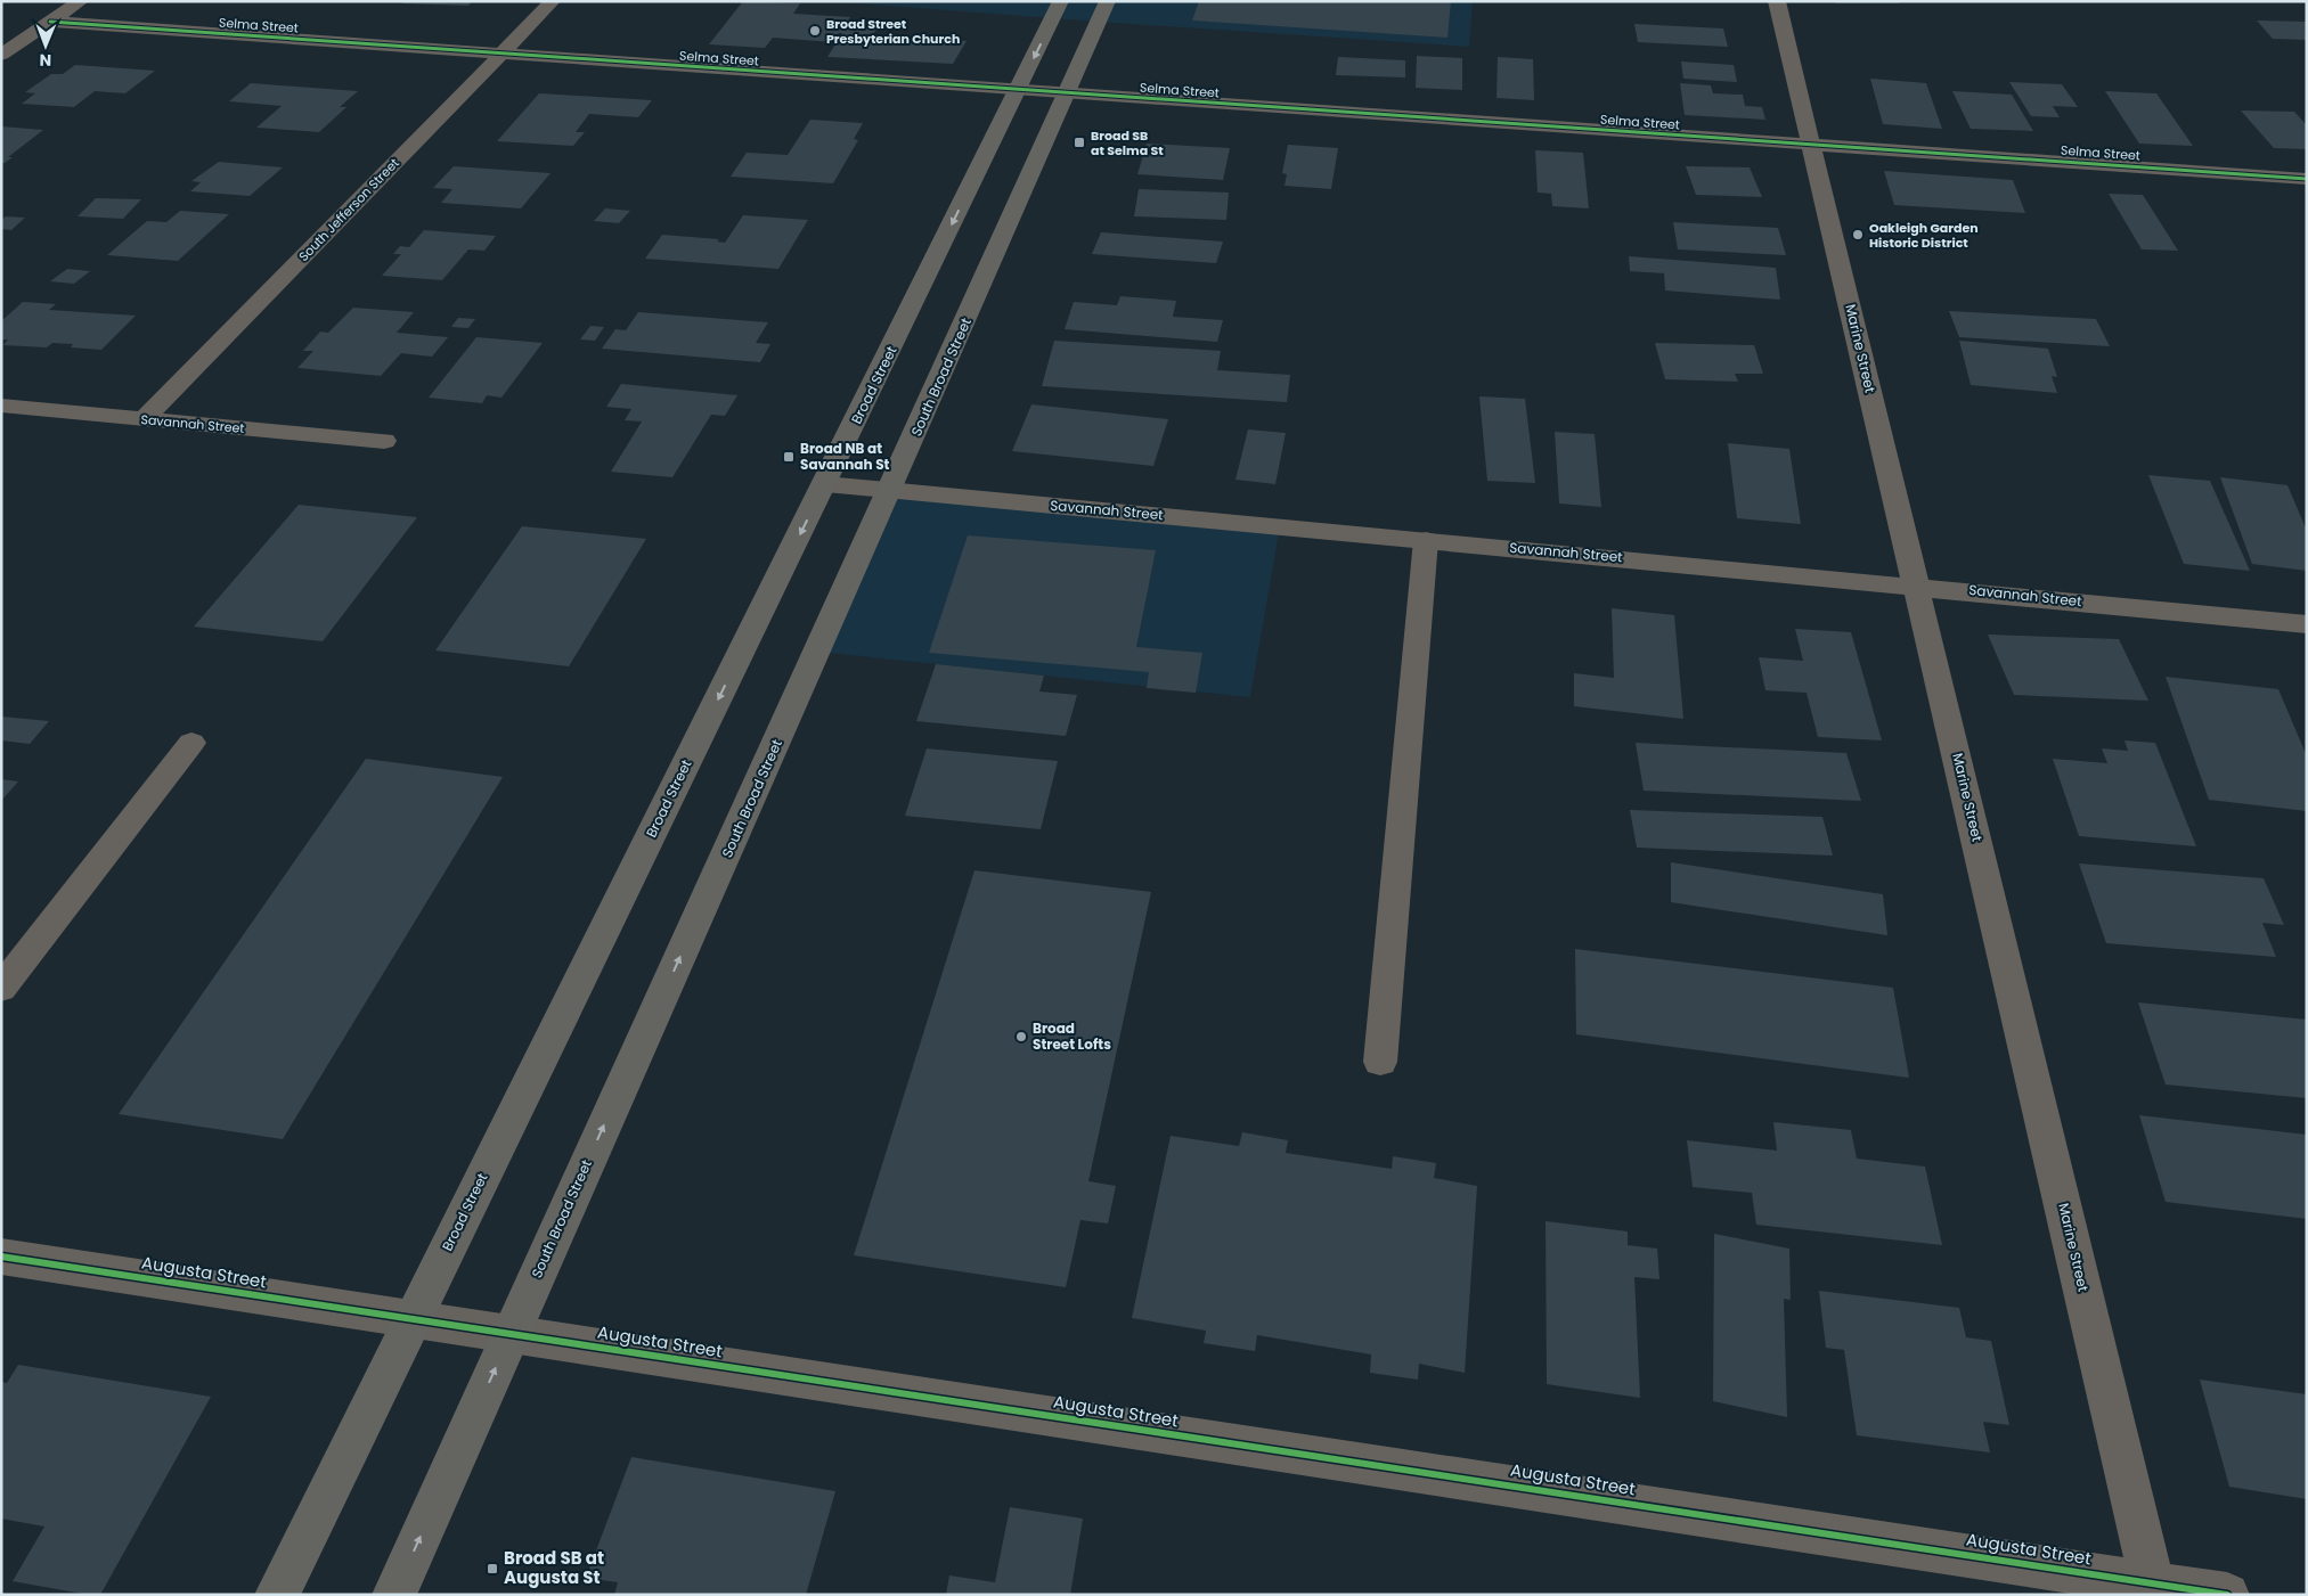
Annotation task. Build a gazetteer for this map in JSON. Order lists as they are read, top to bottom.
{
  "streets": {
    "main road": ["South Broad Street", "Broad Street"],
    "street": [
      "Selma Street",
      "South Jefferson Street",
      "Marine Street",
      "Savannah Street",
      "Augusta Street"
    ]
  },
  "crossings": [
    ["Selma Street", "South Jefferson Street"],
    ["Selma Street", "Marine Street"],
    ["Selma Street", "South Broad Street"],
    ["Selma Street", "Broad Street"],
    ["South Jefferson Street", "Savannah Street"],
    ["Marine Street", "Savannah Street"],
    ["Marine Street", "Augusta Street"],
    ["South Broad Street", "Savannah Street"],
    ["South Broad Street", "Augusta Street"],
    ["Broad Street", "Savannah Street"],
    ["Broad Street", "Augusta Street"]
  ],
  "one_way": ["South Broad Street", "Broad Street"],
  "places": {
    "other": ["Broad Street Presbyterian Church", "Oakleigh Garden Historic District", "Broad Street Lofts"],
    "transit": ["Broad SB at Selma St", "Broad NB at Savannah St", "Broad SB at Augusta St"]
  },
  "north": "bottom"
}
